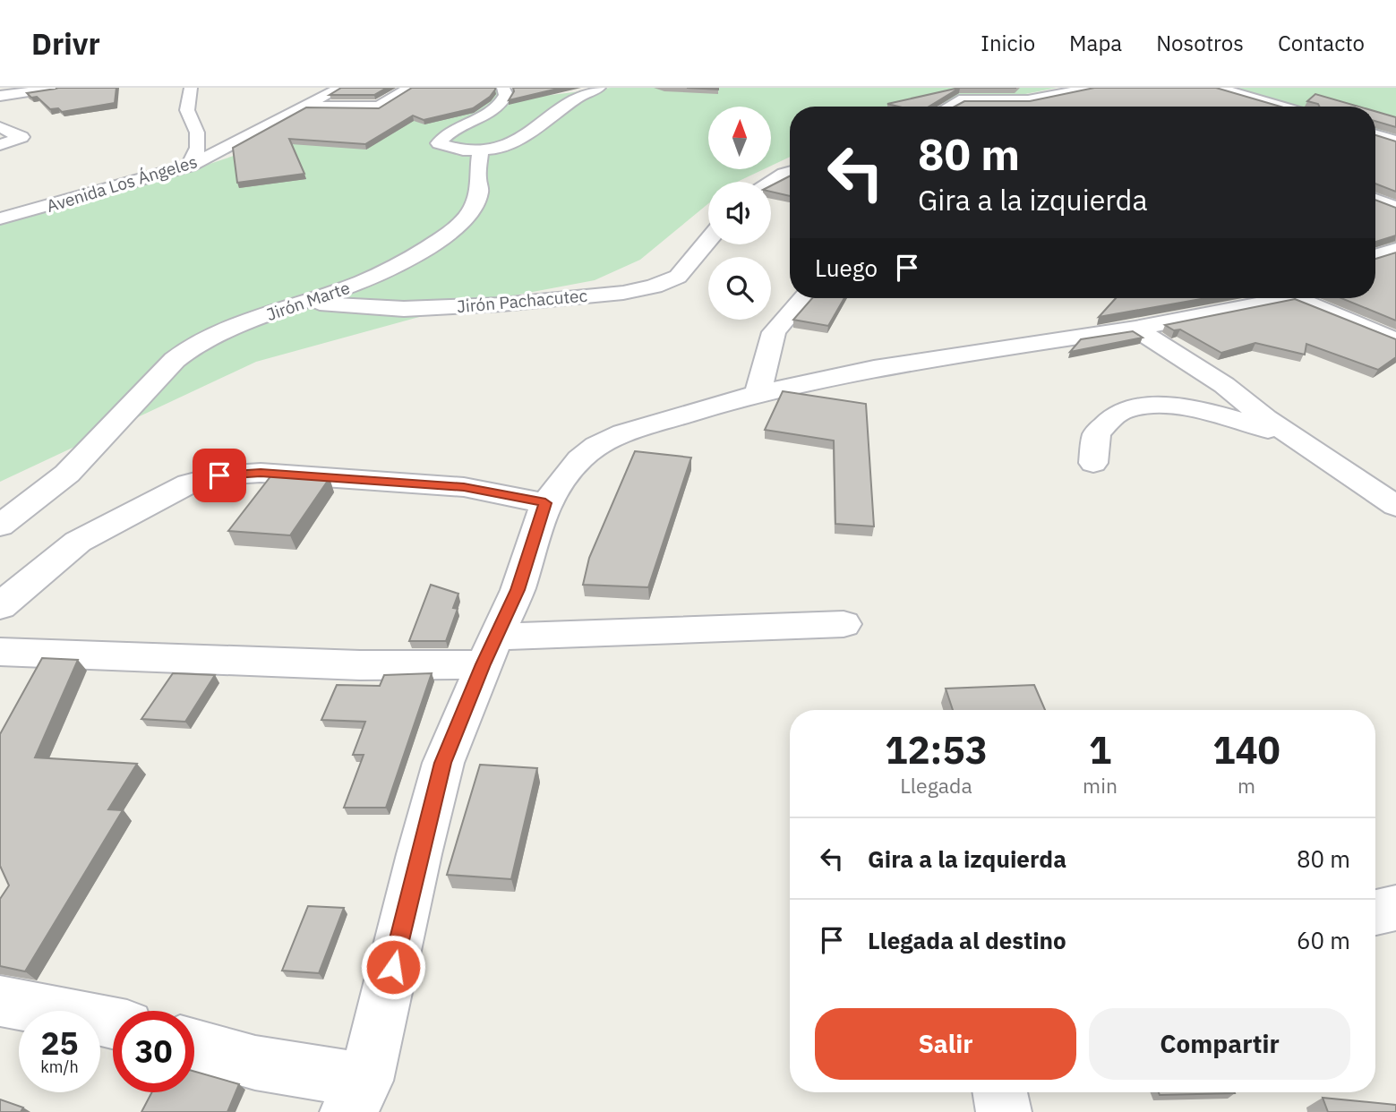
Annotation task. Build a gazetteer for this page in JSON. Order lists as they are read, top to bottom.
{
  "streets": {
    "street": ["Avenida Los Ángeles", "Jirón Marte", "Jirón Pachacutec"]
  },
  "crossings": [
    ["Jirón Marte", "Jirón Pachacutec"]
  ],
  "north": "top",
  "page": {
    "header": "Drivr",
    "nav": [
      "Inicio",
      "Mapa",
      "Nosotros",
      "Contacto"
    ],
    "turn": ["80 m", "Gira a la izquierda"],
    "then": "Luego",
    "eta": [
      "12:53",
      "Llegada",
      "1",
      "min",
      "140",
      "m"
    ],
    "list": [
      {
        "name": "Gira a la izquierda",
        "value": "80 m"
      },
      {
        "name": "Llegada al destino",
        "value": "60 m"
      }
    ],
    "buttons": ["Salir", "Compartir"],
    "speed": "25 km/h",
    "limit": "30"
  }
}
